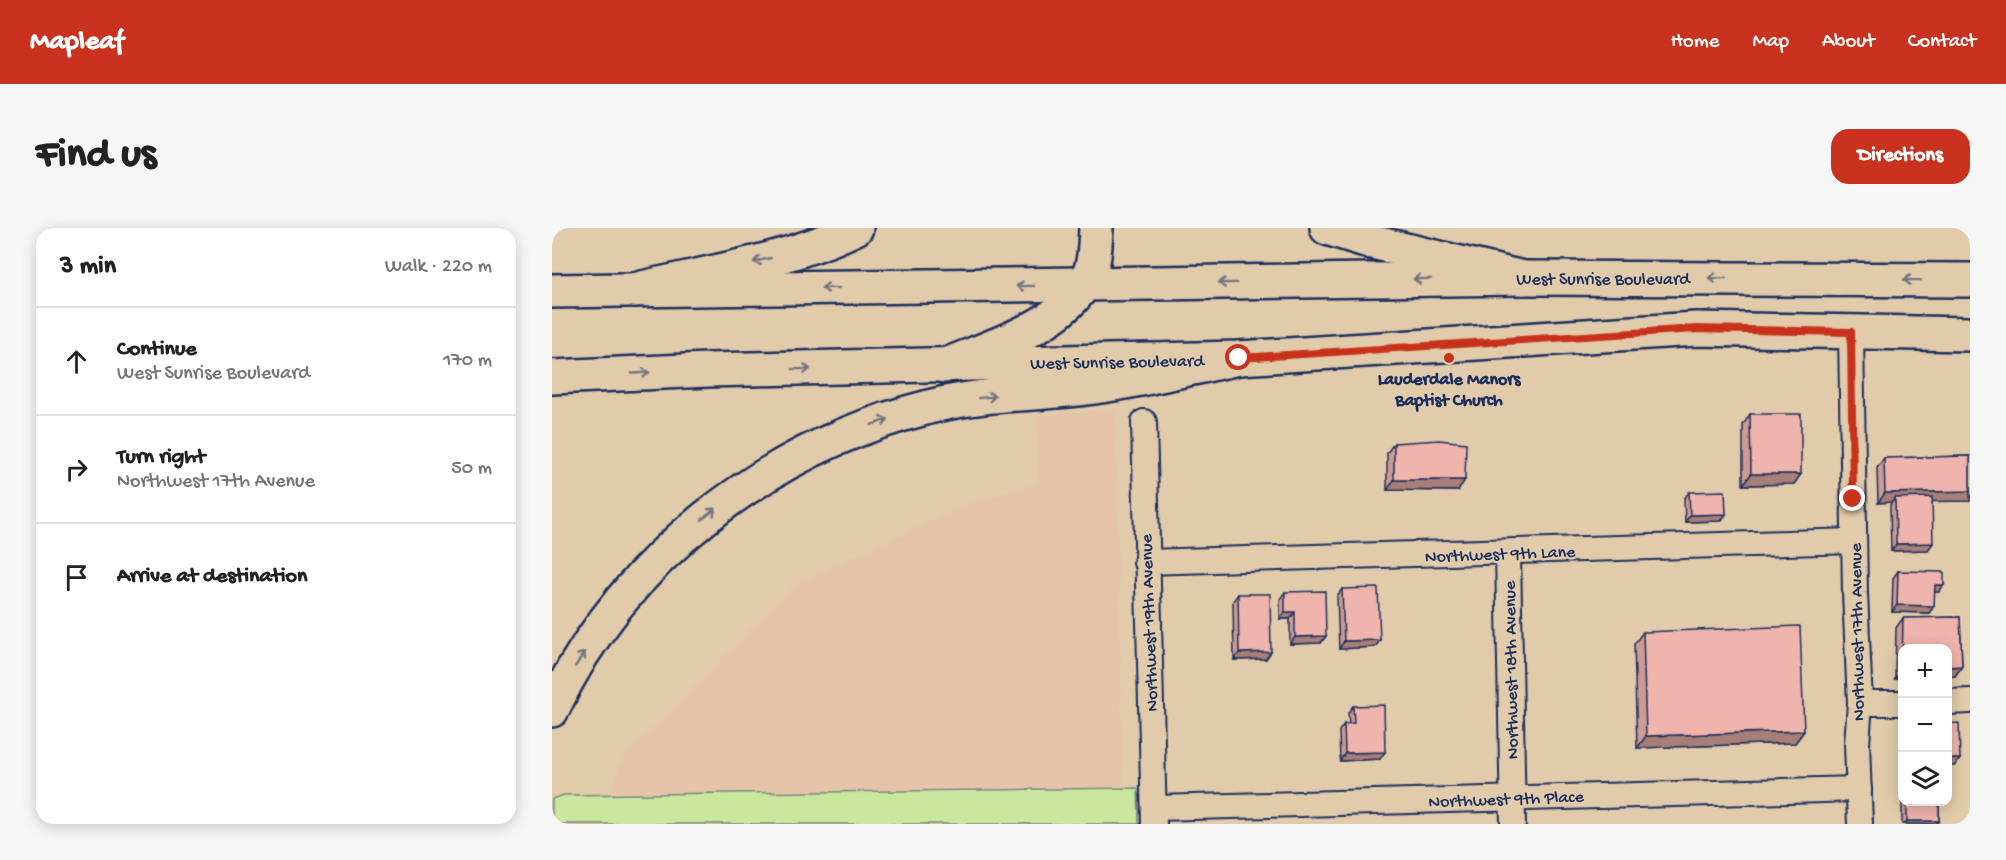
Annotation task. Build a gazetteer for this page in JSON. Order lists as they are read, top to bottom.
{
  "streets": {
    "main road": ["West Sunrise Boulevard"],
    "street": [
      "Northwest 9th Lane",
      "Northwest 19th Avenue",
      "Northwest 17th Avenue",
      "Northwest 18th Avenue",
      "Northwest 9th Place"
    ]
  },
  "crossings": [
    ["West Sunrise Boulevard", "Northwest 17th Avenue"],
    ["Northwest 9th Lane", "Northwest 19th Avenue"],
    ["Northwest 9th Lane", "Northwest 17th Avenue"],
    ["Northwest 9th Lane", "Northwest 18th Avenue"],
    ["Northwest 19th Avenue", "Northwest 9th Place"],
    ["Northwest 17th Avenue", "Northwest 9th Place"],
    ["Northwest 18th Avenue", "Northwest 9th Place"]
  ],
  "places": ["Lauderdale Manors Baptist Church"],
  "page": {
    "header": "Mapleaf",
    "nav": [
      "Home",
      "Map",
      "About",
      "Contact"
    ],
    "buttons": "Directions",
    "title": "Find us",
    "heading": ["3 min", "Walk · 220 m"],
    "list": [
      ["Continue", "West Sunrise Boulevard", "170 m"],
      ["Turn right", "Northwest 17th Avenue", "50 m"],
      "Arrive at destination"
    ],
    "map_buttons": ["+", "−"]
  }
}
